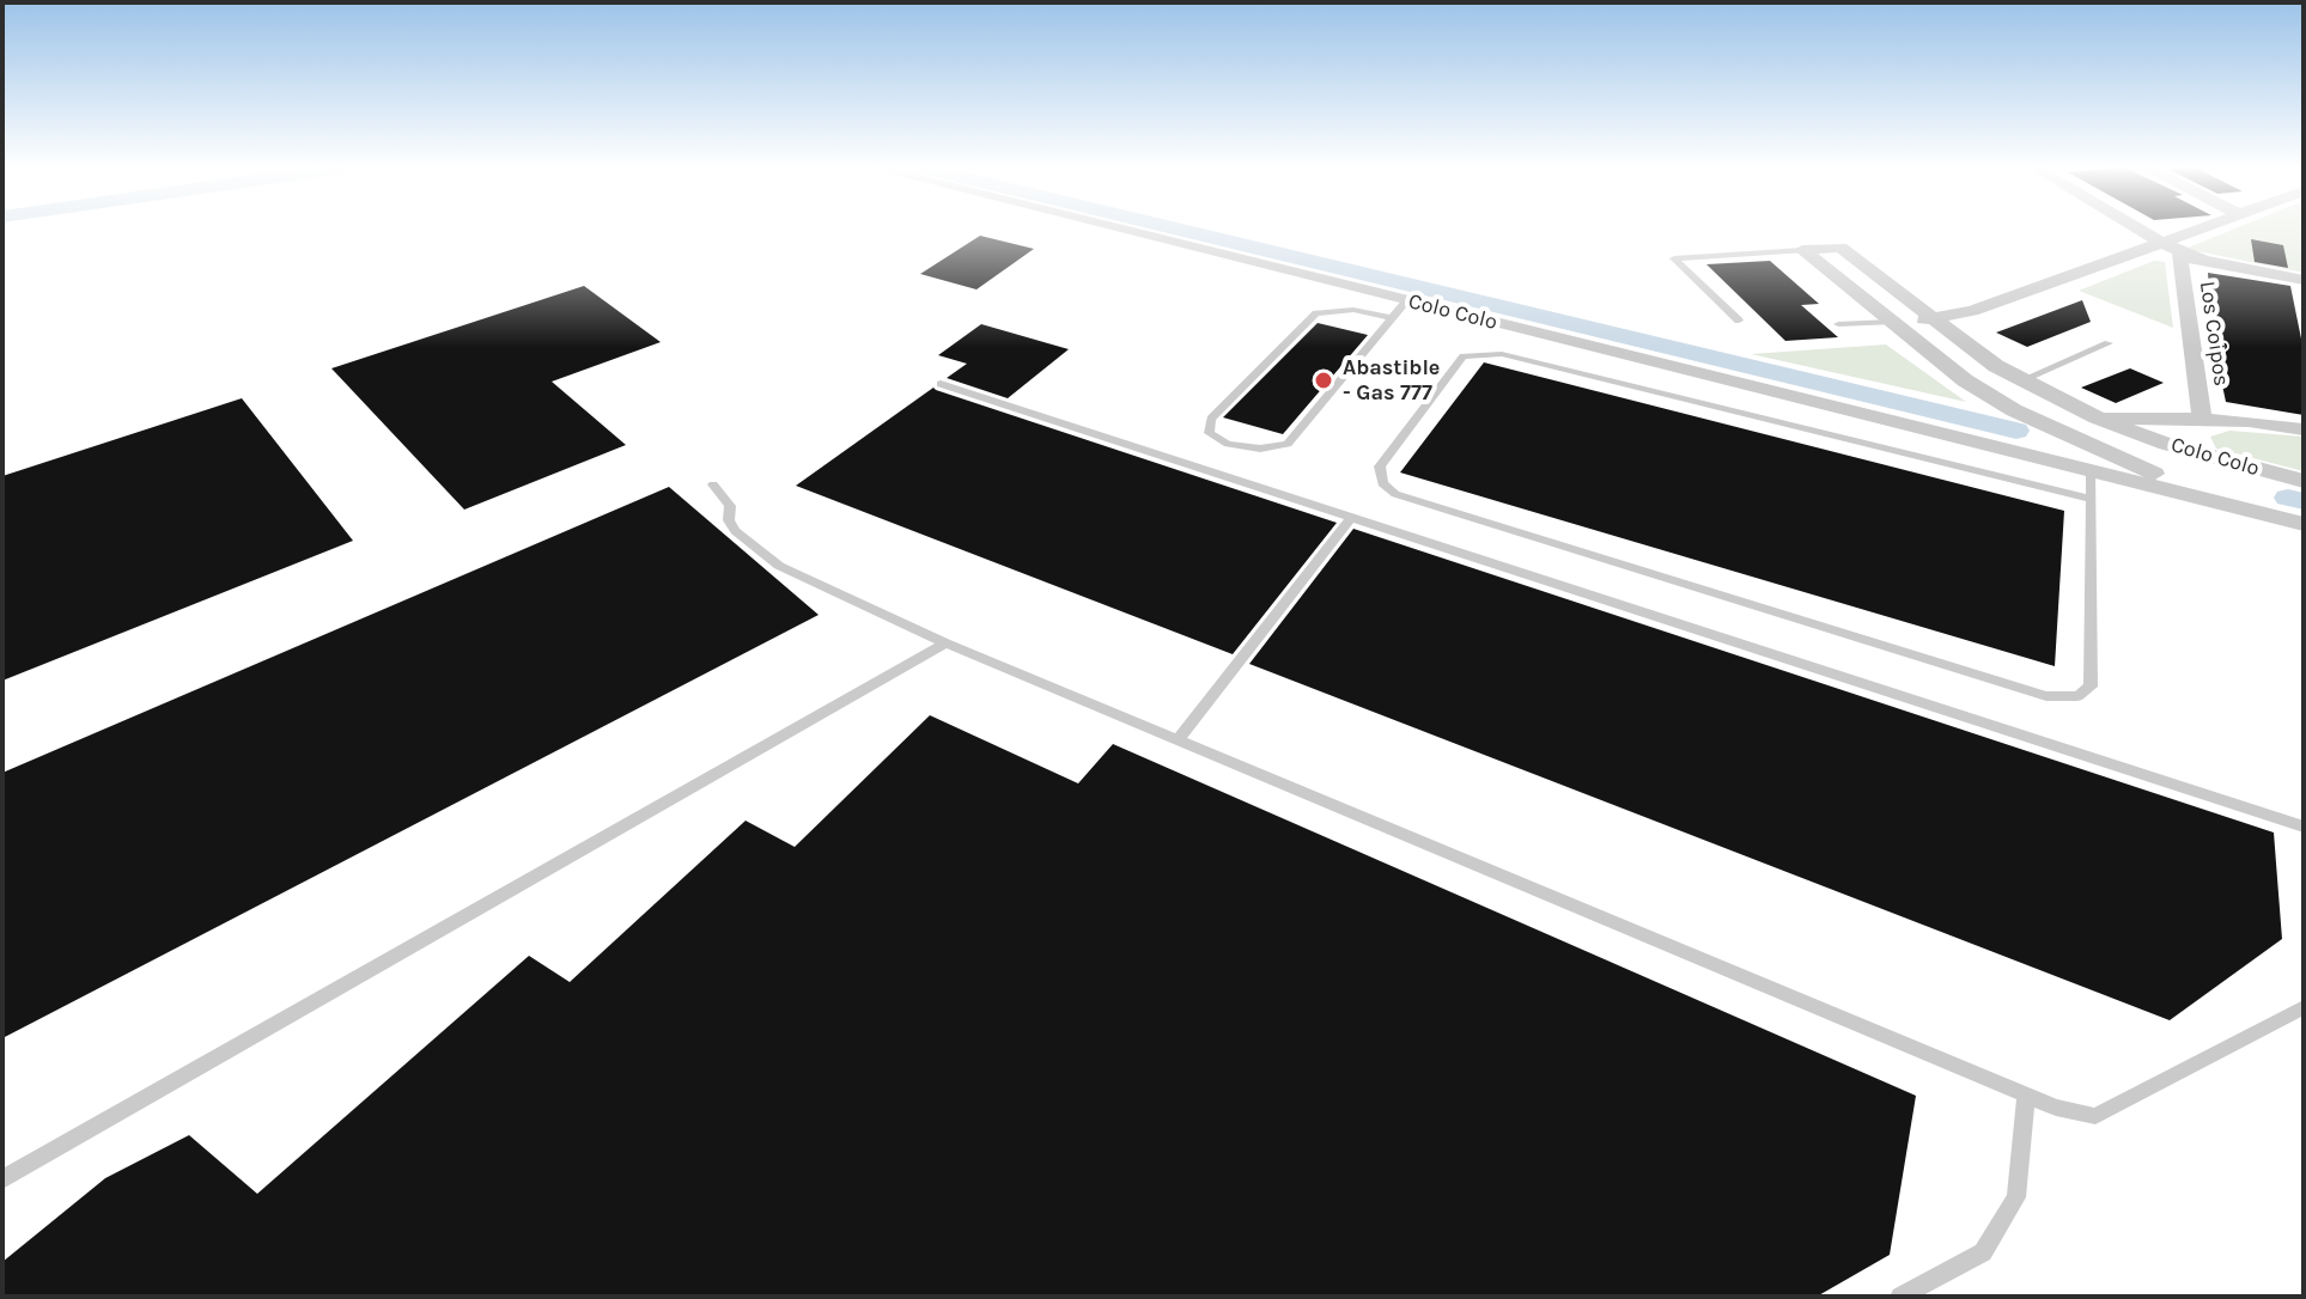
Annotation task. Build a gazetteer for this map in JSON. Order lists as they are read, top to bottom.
{
  "streets": {
    "street": ["Colo Colo", "Los Coipos"]
  },
  "crossings": [
    ["Colo Colo", "Los Coipos"]
  ],
  "places": ["Abastible - Gas 777"]
}
